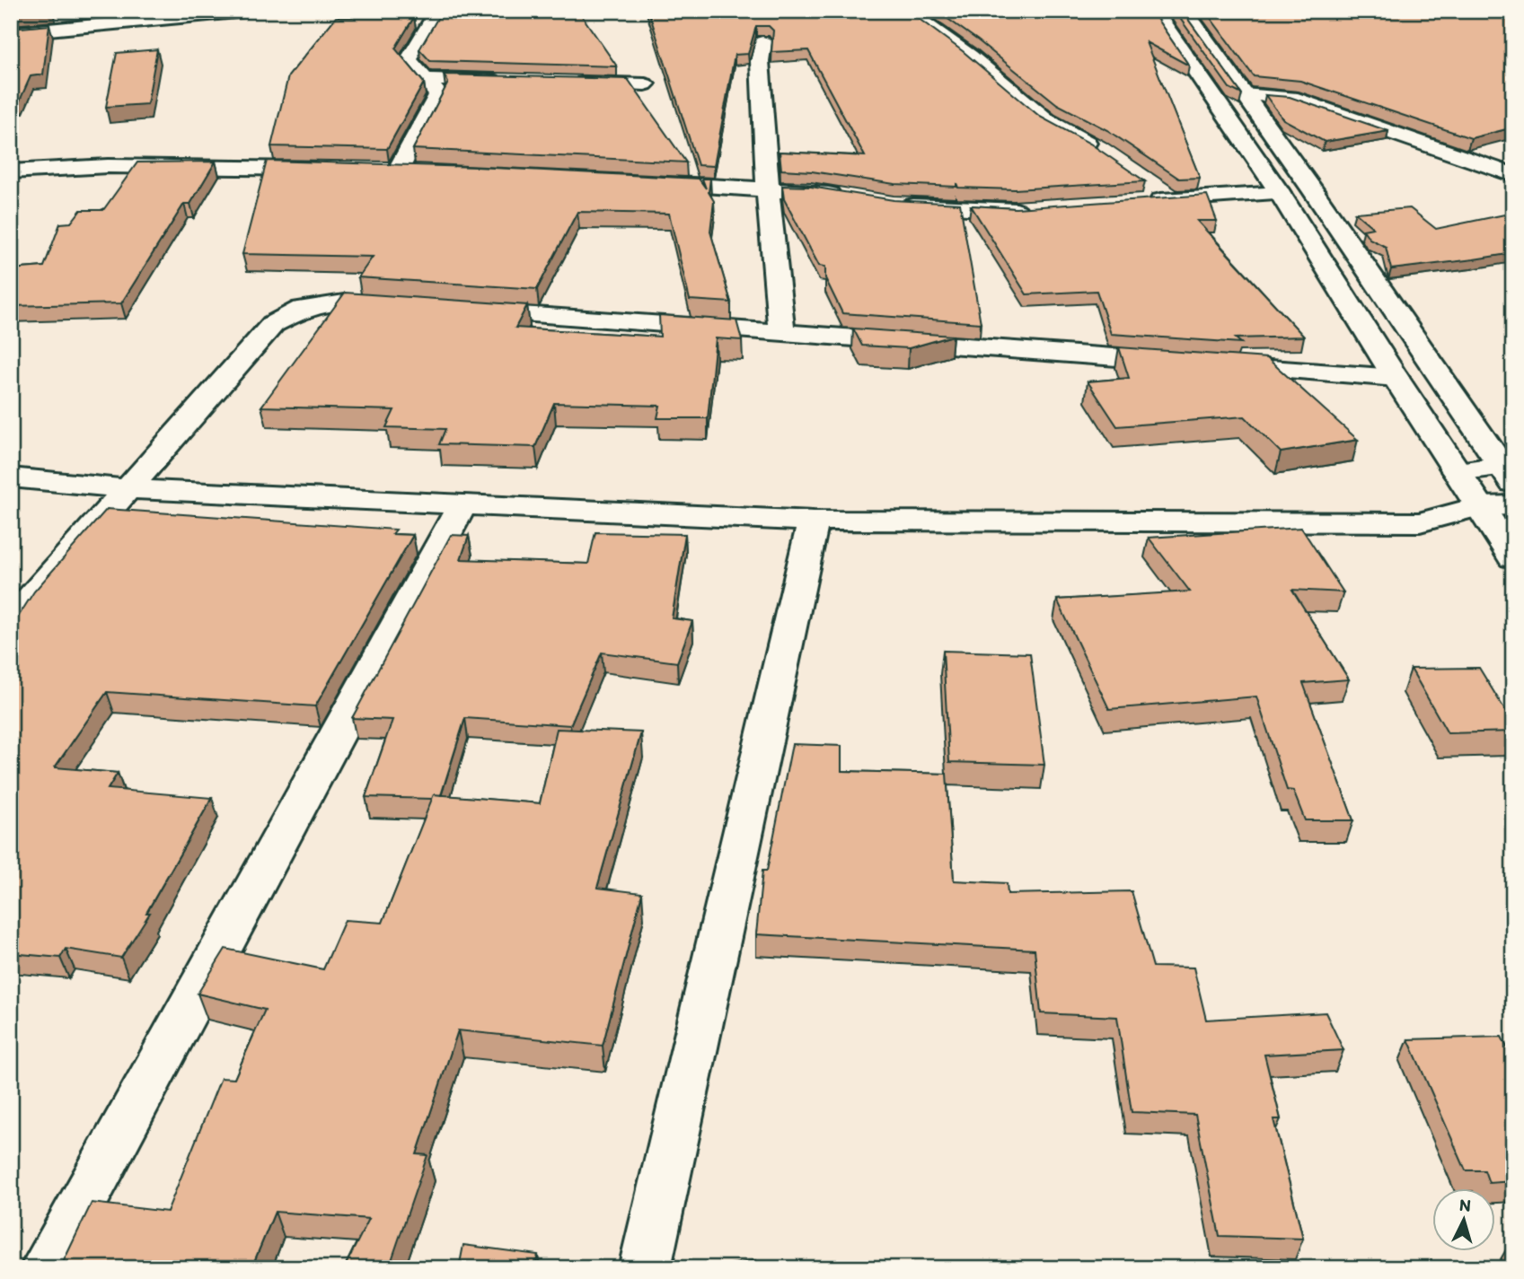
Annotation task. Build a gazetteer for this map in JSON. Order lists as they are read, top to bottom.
{
  "north": "top"
}
